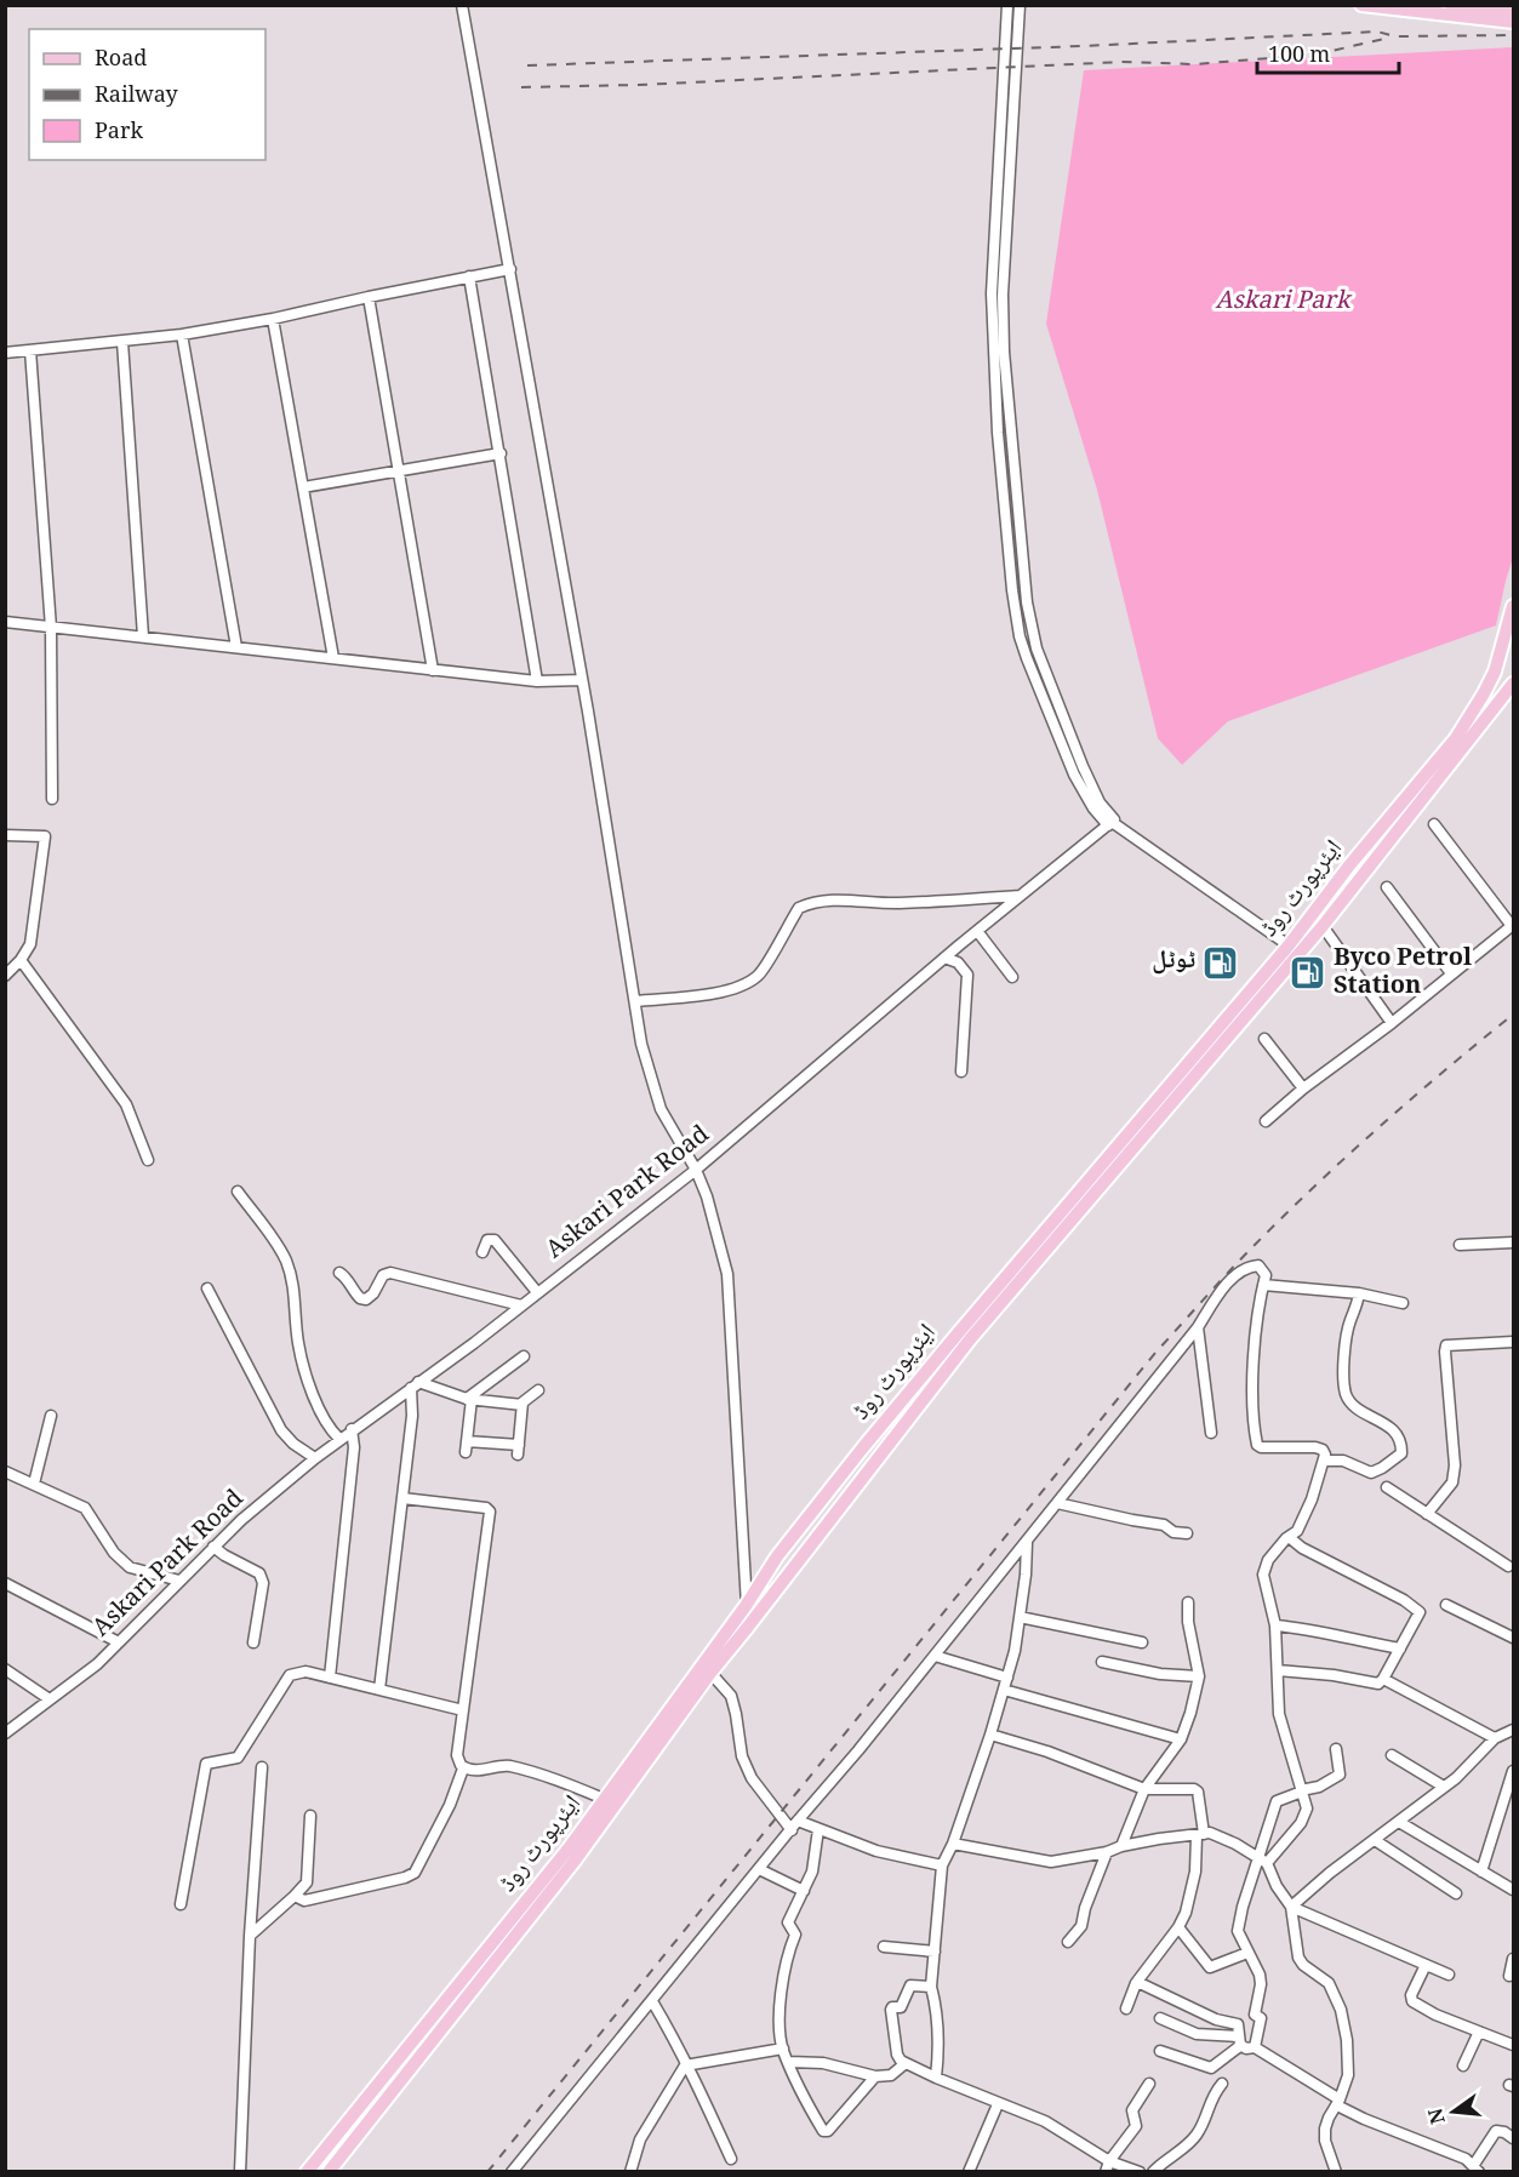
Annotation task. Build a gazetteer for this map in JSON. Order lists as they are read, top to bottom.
{
  "streets": {
    "main road": ["ایئرپورٹ روڈ"],
    "street": ["Askari Park Road"]
  },
  "parks": ["Askari Park"],
  "places": {
    "fuel station": ["ٹوٹل", "Byco Petrol Station"]
  },
  "legend": ["Road", "Railway", "Park"],
  "scale_bar": "100 m",
  "north": "left"
}
